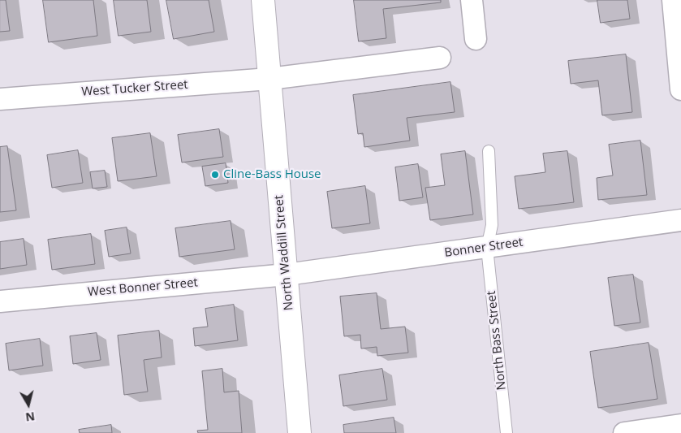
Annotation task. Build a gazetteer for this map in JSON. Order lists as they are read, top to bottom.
{
  "streets": {
    "street": [
      "West Tucker Street",
      "Bonner Street",
      "North Waddill Street",
      "West Bonner Street"
    ],
    "lane": ["North Bass Street"]
  },
  "crossings": [
    ["West Tucker Street", "North Waddill Street"],
    ["Bonner Street", "North Waddill Street"],
    ["Bonner Street", "West Bonner Street"],
    ["Bonner Street", "North Bass Street"],
    ["North Waddill Street", "West Bonner Street"]
  ],
  "places": ["Cline-Bass House"],
  "north": "bottom"
}
